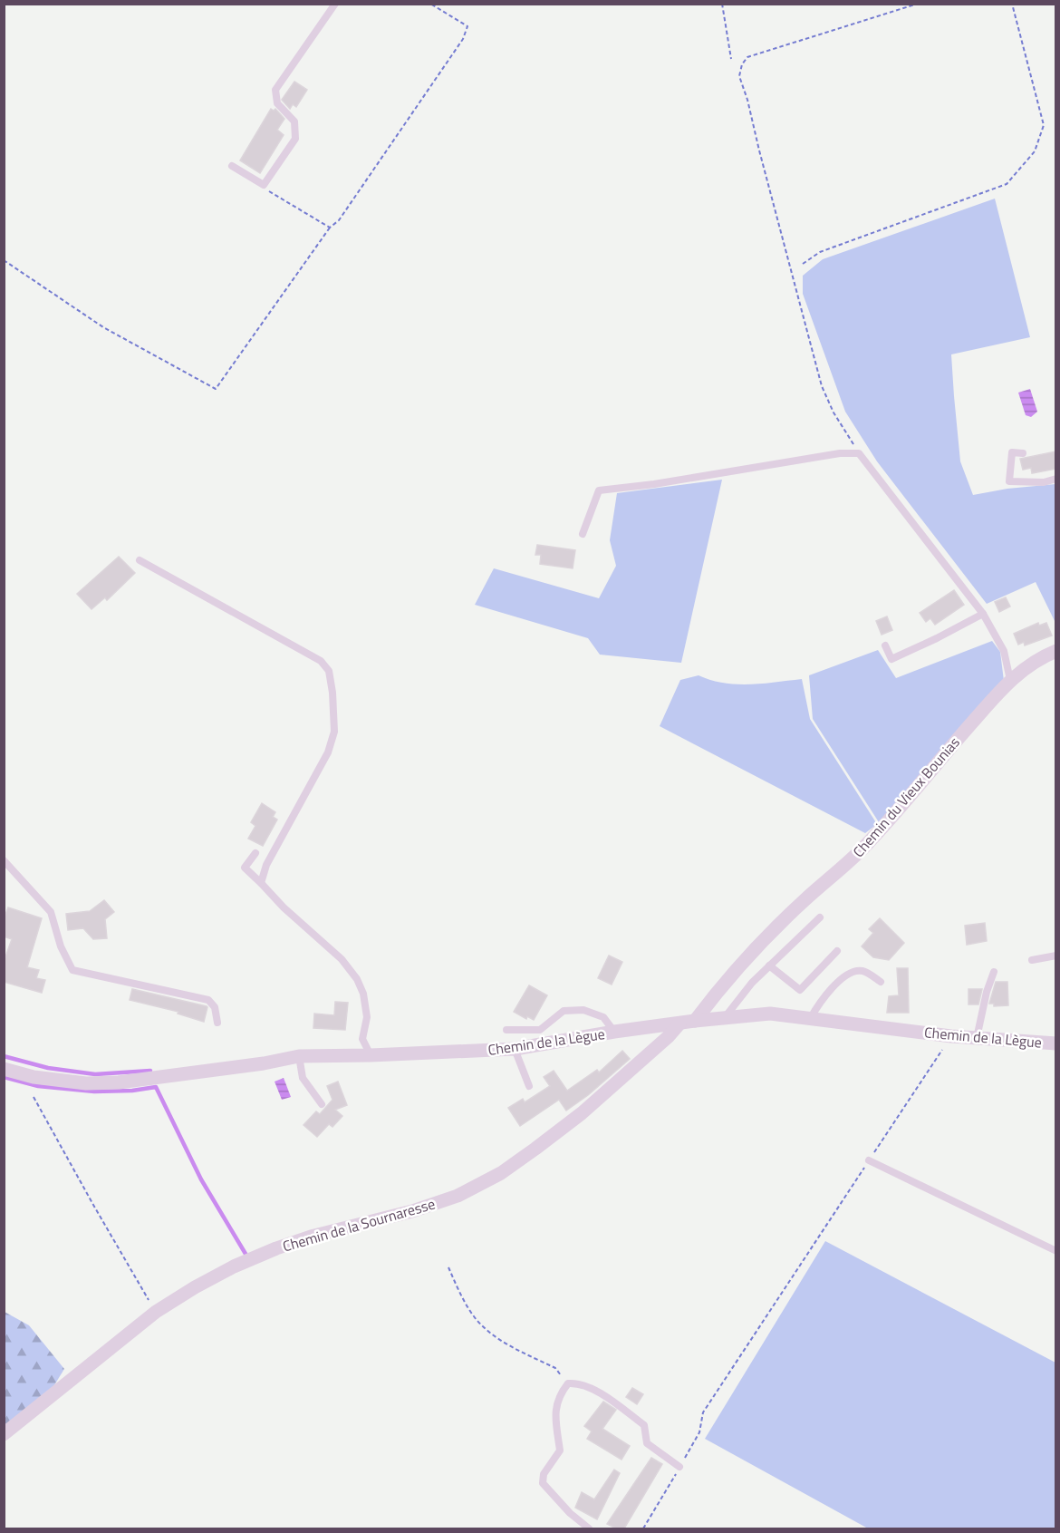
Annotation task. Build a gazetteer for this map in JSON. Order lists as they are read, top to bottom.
{
  "streets": {
    "street": ["Chemin du Vieux Bounias", "Chemin de la Lègue", "Chemin de la Sournaresse"]
  },
  "crossings": [
    ["Chemin du Vieux Bounias", "Chemin de la Lègue"],
    ["Chemin de la Lègue", "Chemin de la Sournaresse"]
  ]
}
